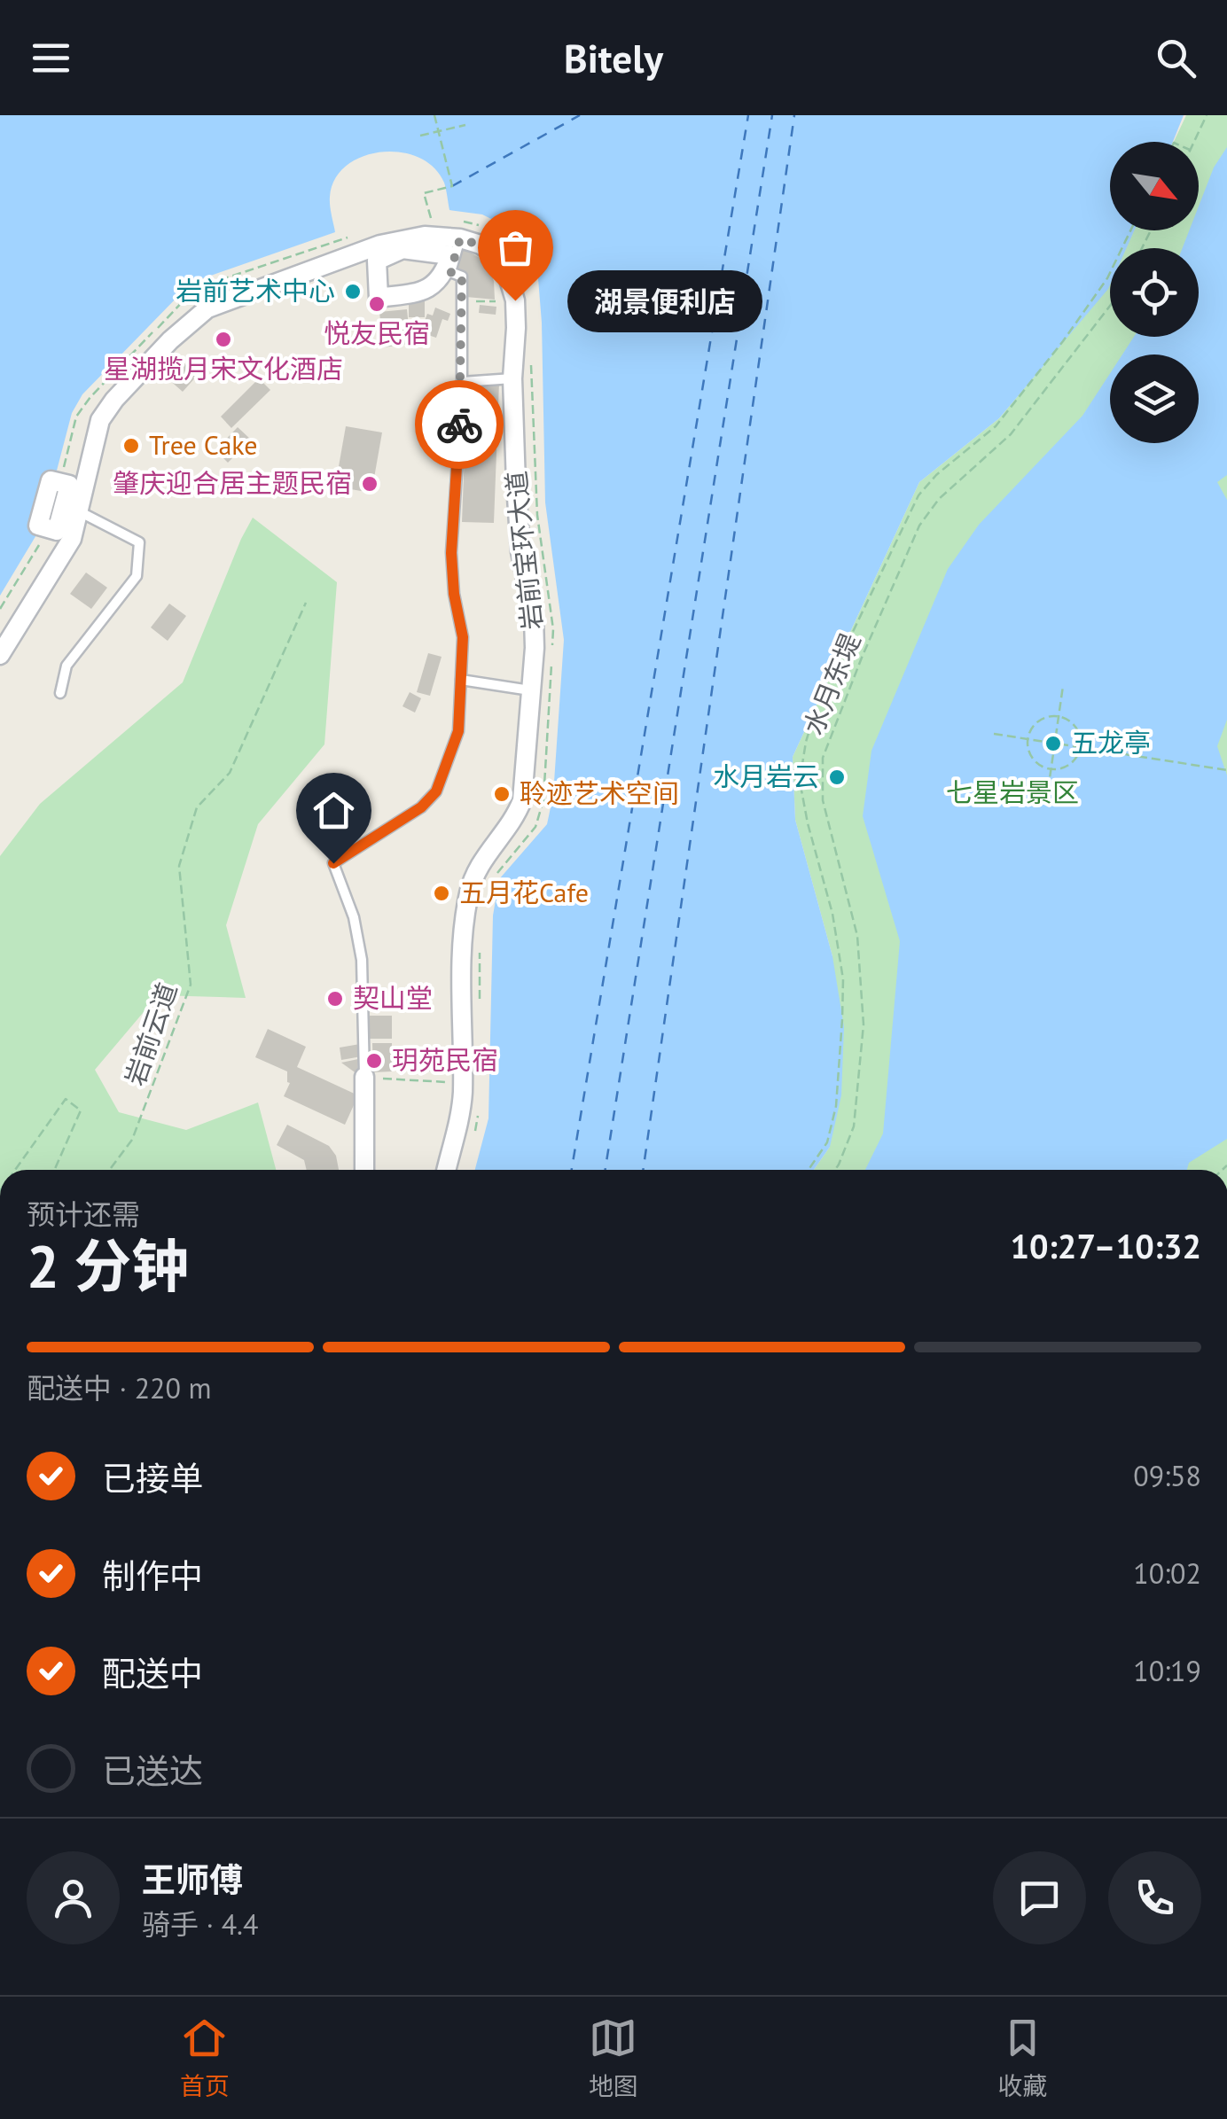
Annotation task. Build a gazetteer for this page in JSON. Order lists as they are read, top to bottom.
{
  "streets": {
    "street": ["岩前宝环大道"],
    "path": ["水月东堤", "岩前云道"]
  },
  "parks": ["七星岩景区"],
  "places": [
    "岩前艺术中心",
    "湖景便利店",
    "悦友民宿",
    "星湖揽月宋文化酒店",
    "Tree Cake",
    "肇庆迎合居主题民宿",
    "五龙亭",
    "水月岩云",
    "聆迹艺术空间",
    "五月花Cafe",
    "契山堂",
    "玥苑民宿"
  ],
  "north": "bottom right",
  "page": {
    "header": "Bitely",
    "bubble": "湖景便利店",
    "heading": ["2 分钟", "预计还需", "10:27–10:32"],
    "panel": ["王师傅", "骑手 · 4.4"],
    "bar": "配送中 · 220 m",
    "list": [
      ["已接单", "09:58"],
      ["制作中", "10:02"],
      ["配送中", "10:19"],
      "已送达"
    ],
    "tabs": ["首页", "地图", "收藏"]
  }
}
